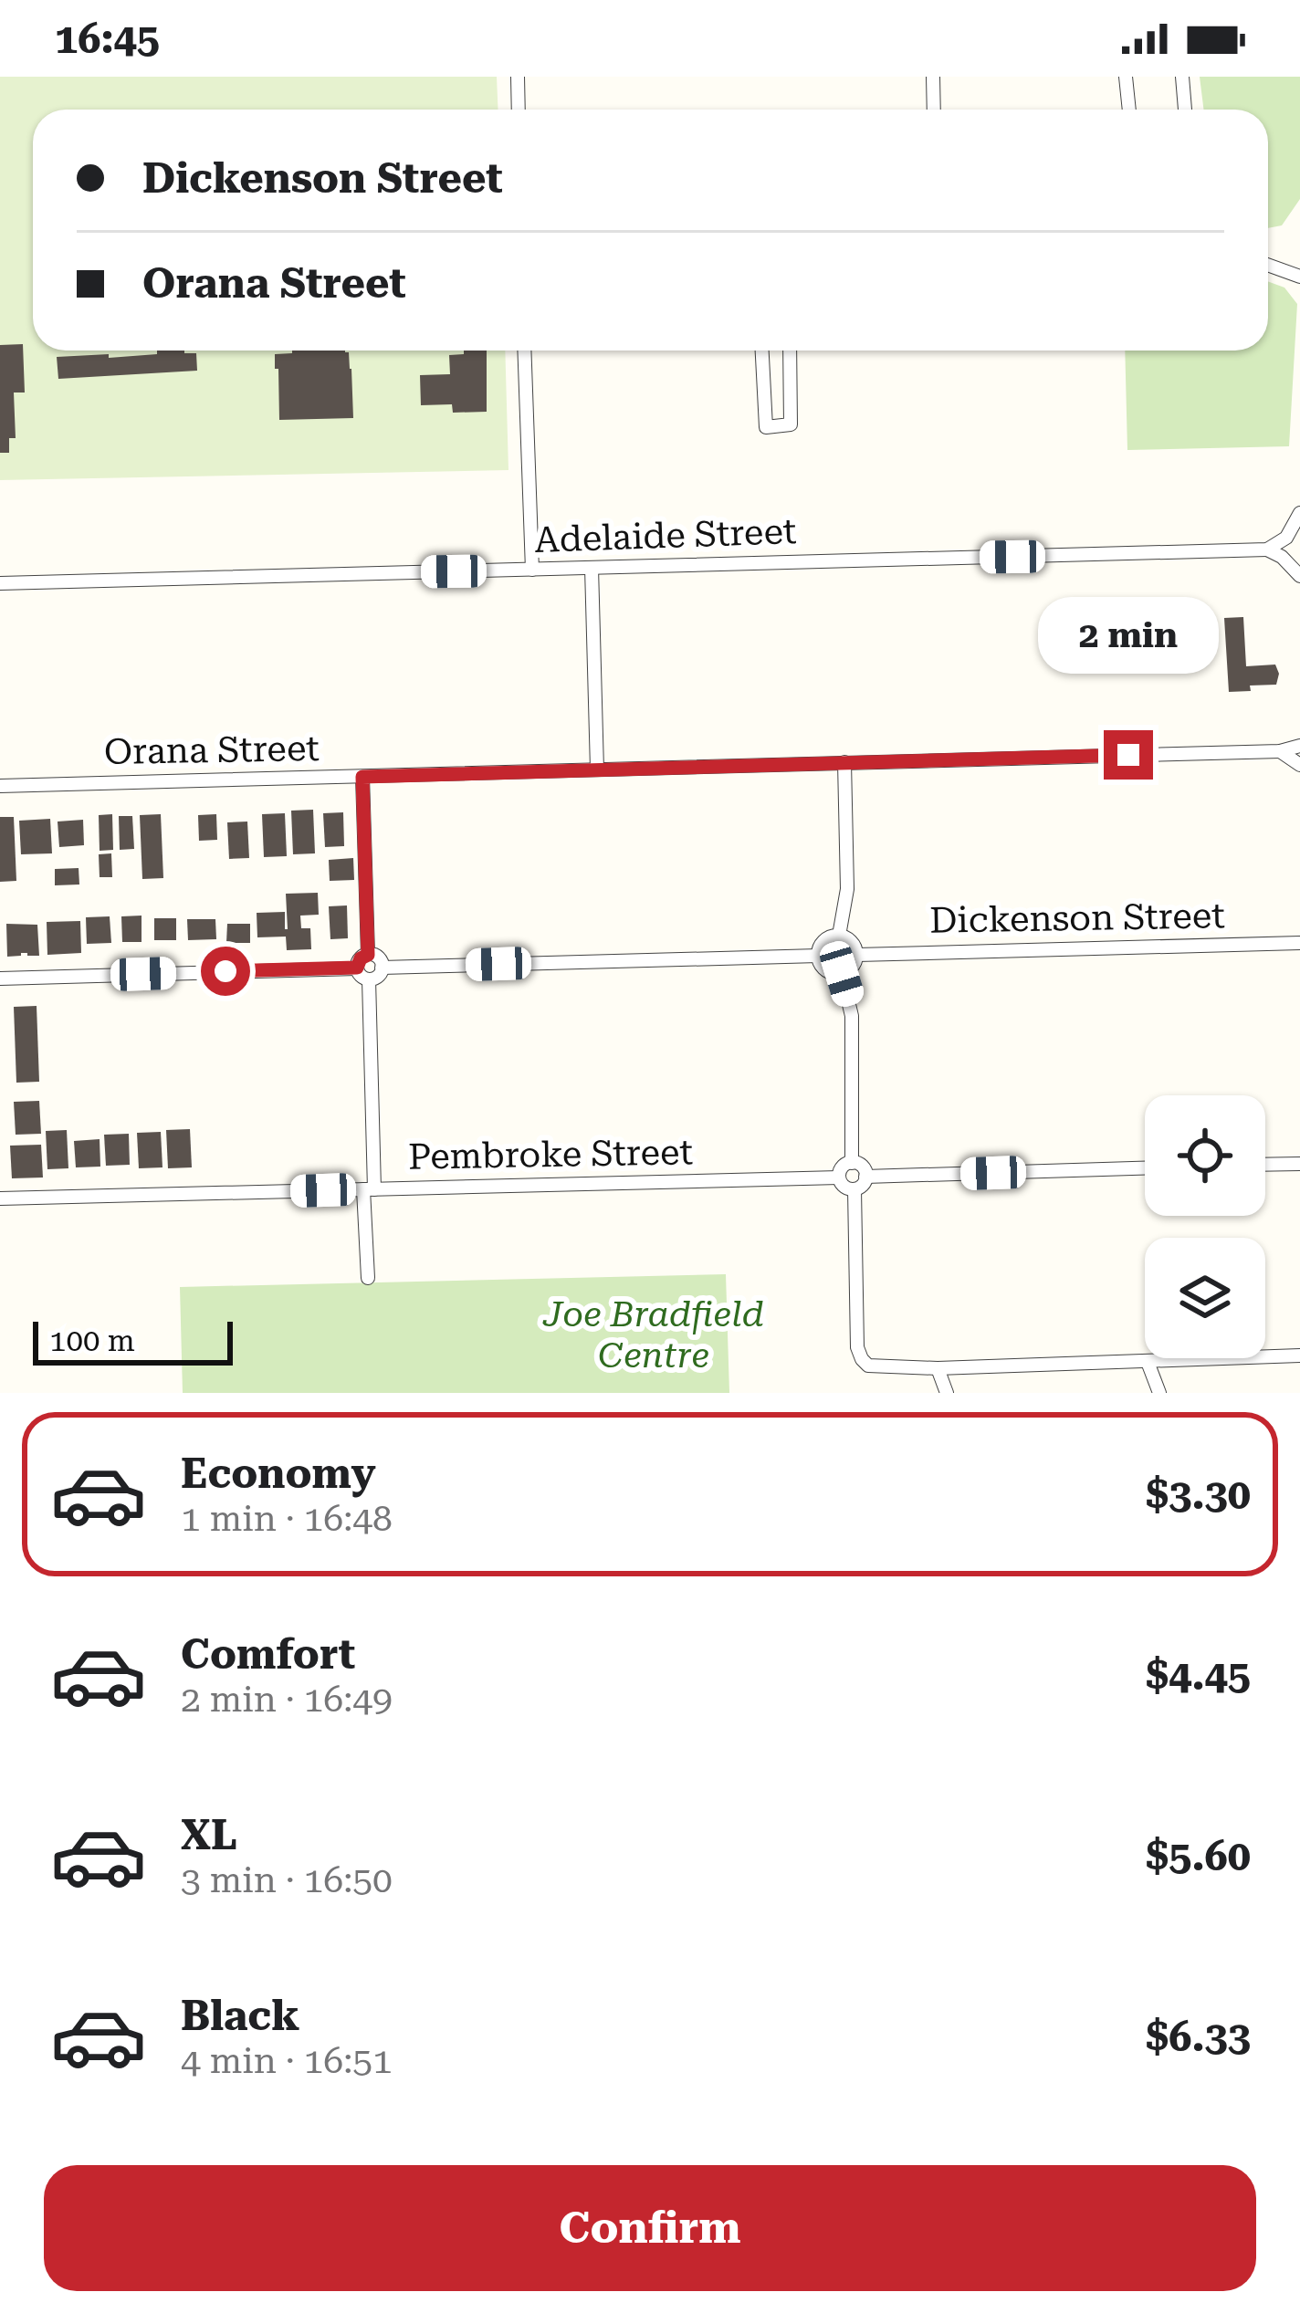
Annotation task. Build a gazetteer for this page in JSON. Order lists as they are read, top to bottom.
{
  "streets": {
    "street": [
      "Adelaide Street",
      "Orana Street",
      "Dickenson Street",
      "Pembroke Street"
    ]
  },
  "parks": ["Joe Bradfield Centre"],
  "scale_bar": "100 m",
  "page": {
    "status": "16:45",
    "banner": ["Dickenson Street", "Orana Street"],
    "bubble": "2 min",
    "scale": "100 m",
    "list": [
      {
        "name": "Economy",
        "note": "1 min · 16:48",
        "value": "$3.30"
      },
      {
        "name": "Comfort",
        "note": "2 min · 16:49",
        "value": "$4.45"
      },
      {
        "name": "XL",
        "note": "3 min · 16:50",
        "value": "$5.60"
      },
      {
        "name": "Black",
        "note": "4 min · 16:51",
        "value": "$6.33"
      }
    ],
    "buttons": "Confirm"
  }
}
